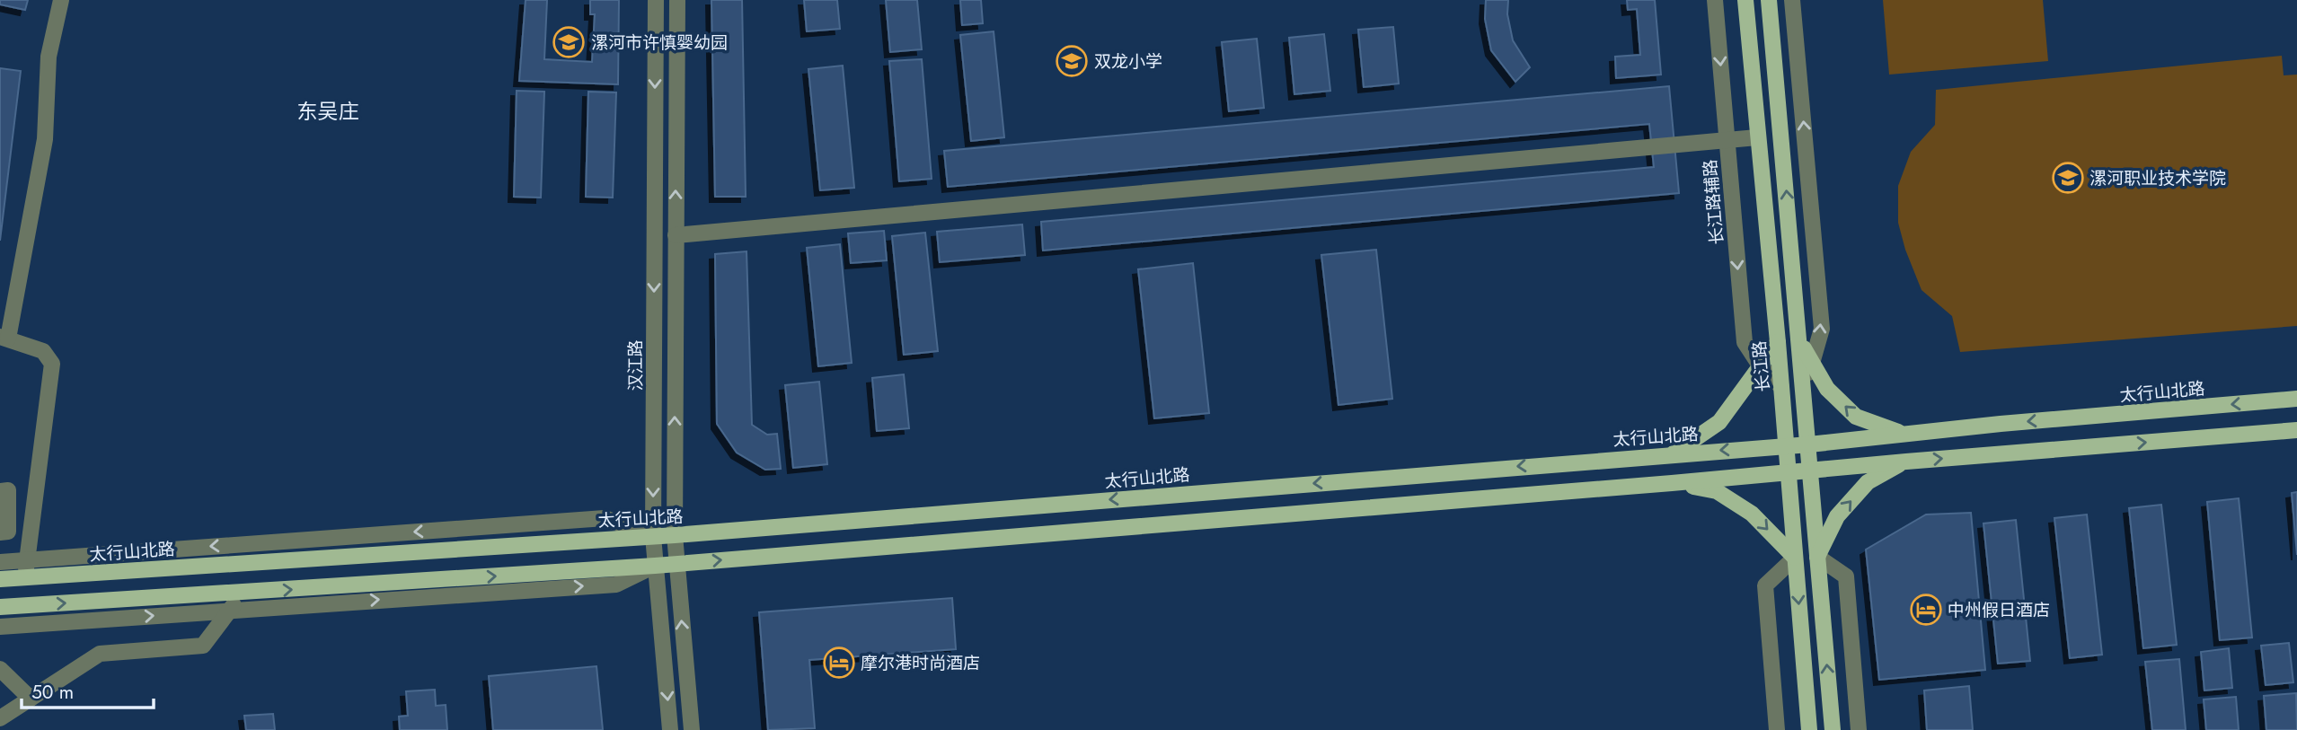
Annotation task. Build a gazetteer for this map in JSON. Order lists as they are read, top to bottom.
{
  "streets": {
    "main road": ["长江路", "太行山北路"],
    "street": ["长江路辅路", "汉江路"]
  },
  "crossings": [
    ["长江路辅路", "长江路"],
    ["汉江路", "太行山北路"],
    ["长江路", "太行山北路"]
  ],
  "districts": ["东吴庄"],
  "places": {
    "school or university": ["漯河市许慎婴幼园", "双龙小学", "漯河职业技术学院"],
    "hotel": ["中州假日酒店", "摩尔港时尚酒店"]
  },
  "scale_bar": "50 m"
}
